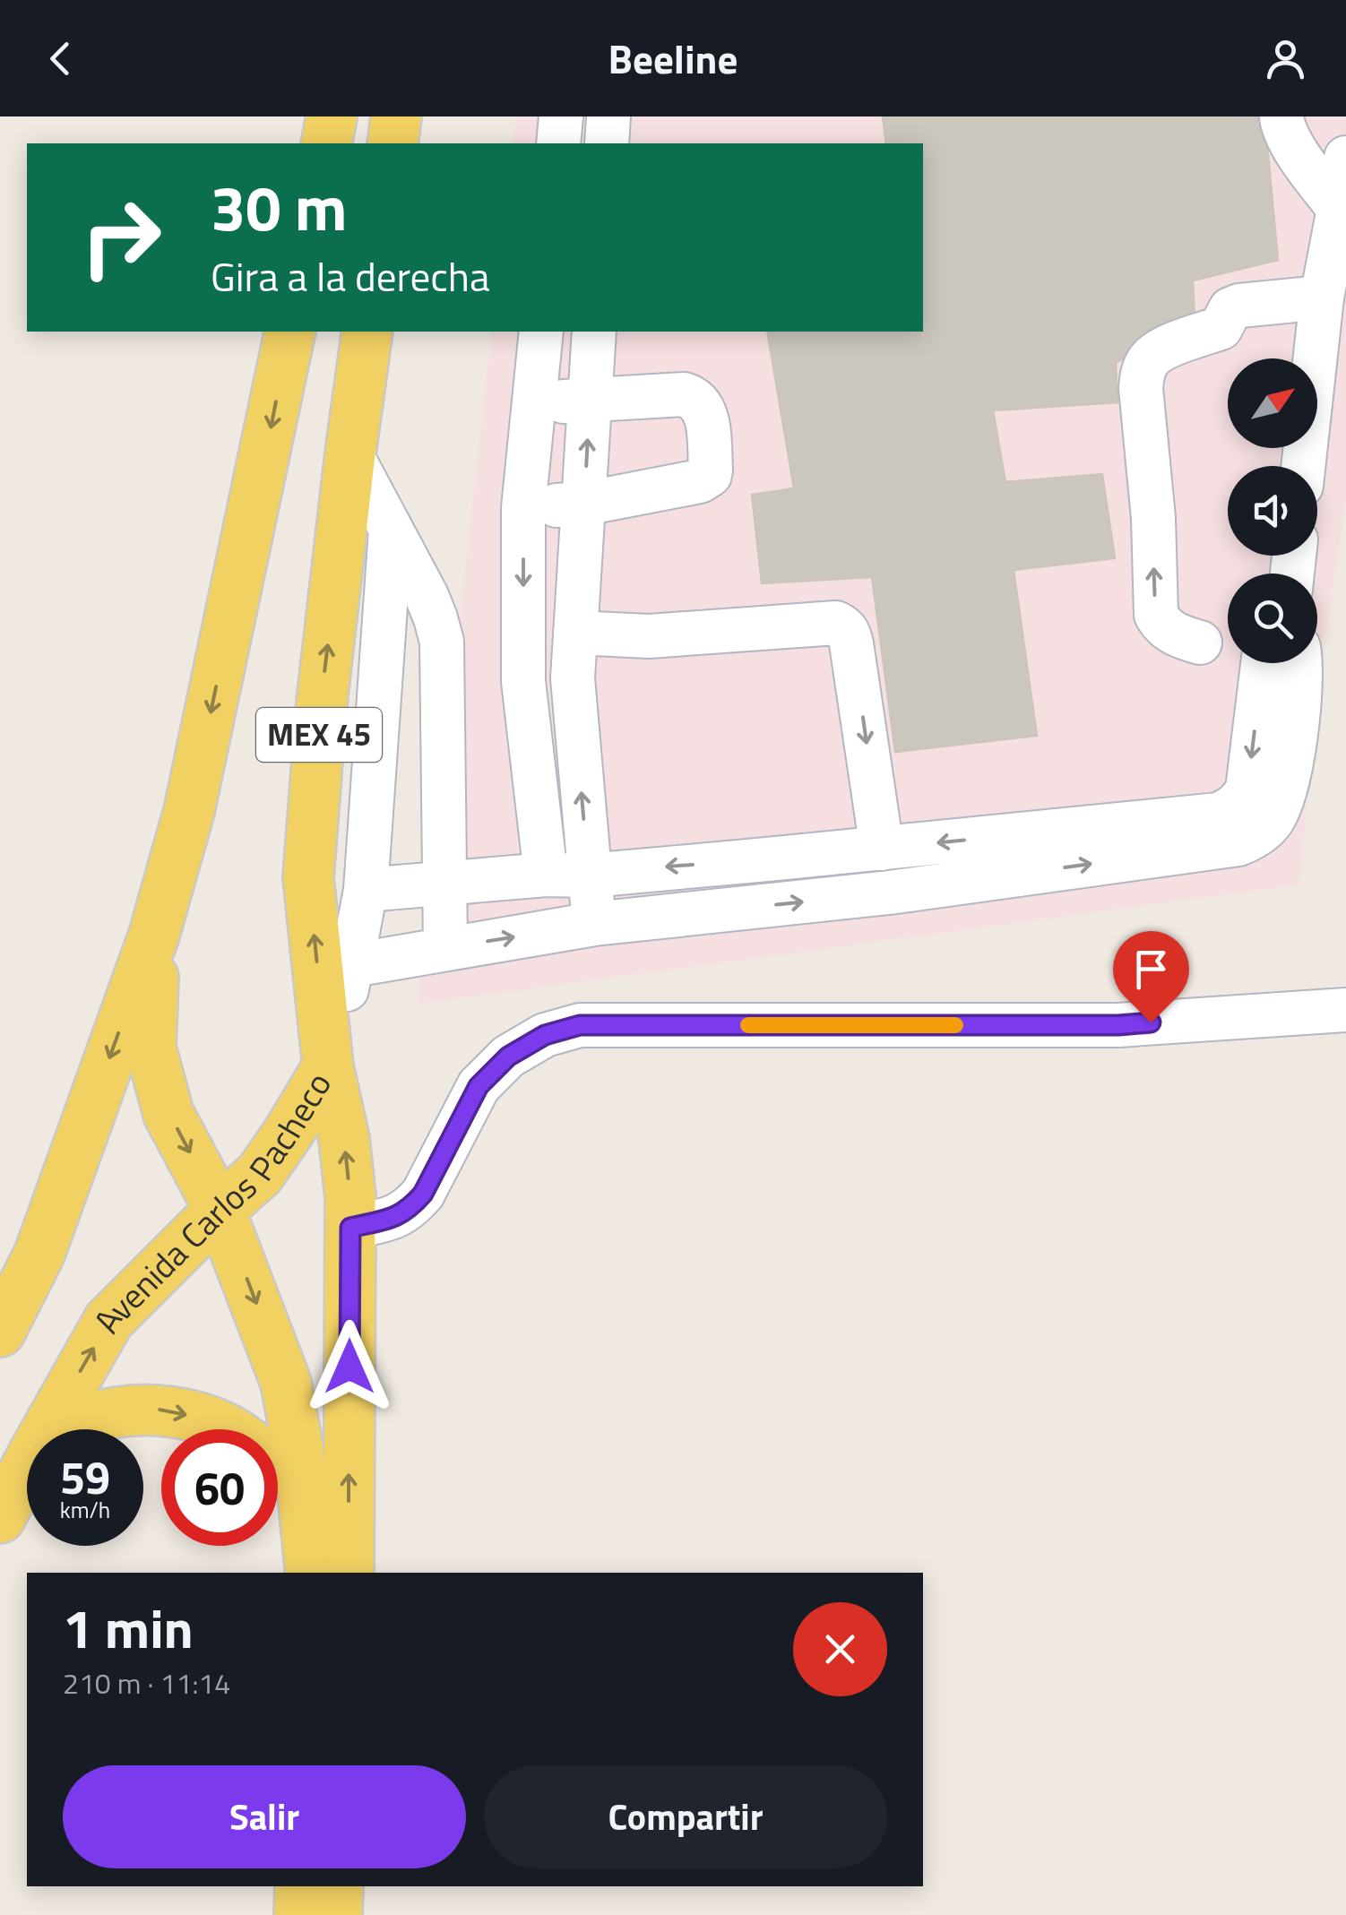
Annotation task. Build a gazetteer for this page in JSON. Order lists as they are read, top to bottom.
{
  "streets": {
    "main road": ["MEX 45", "Avenida Carlos Pacheco"]
  },
  "north": "top right",
  "page": {
    "header": "Beeline",
    "turn": ["30 m", "Gira a la derecha"],
    "speed": "59 km/h",
    "limit": "60",
    "heading": ["1 min", "210 m · 11:14"],
    "buttons": ["Salir", "Compartir"]
  }
}
